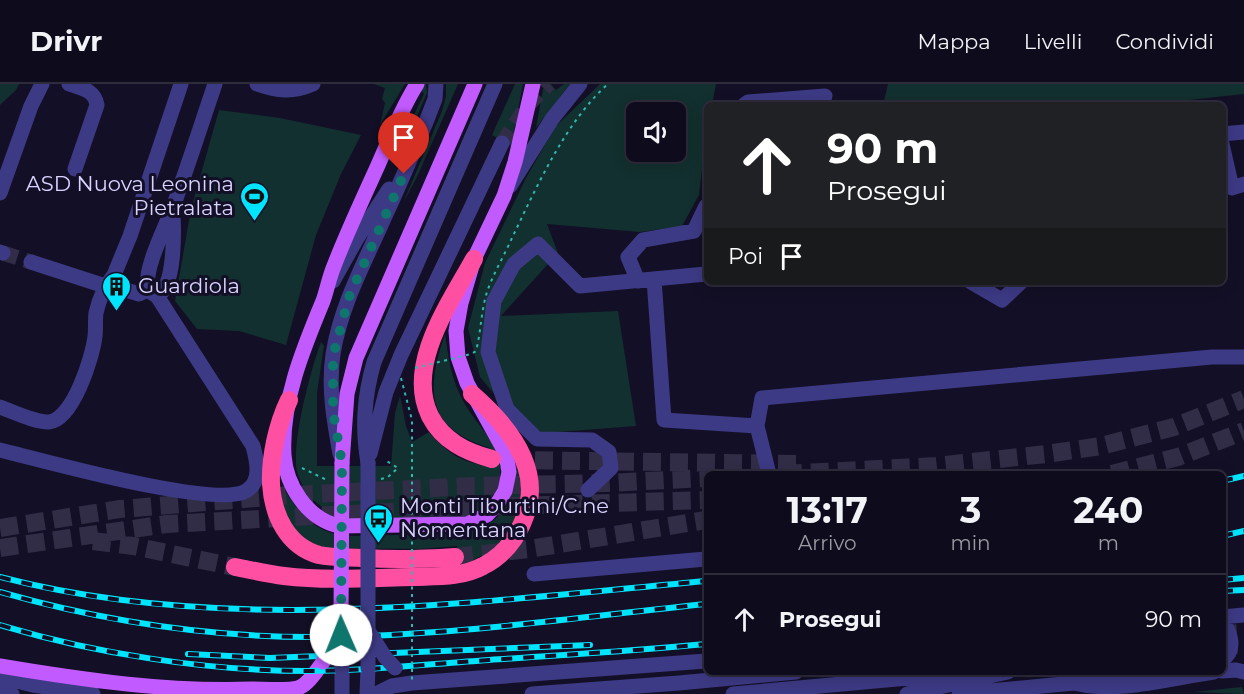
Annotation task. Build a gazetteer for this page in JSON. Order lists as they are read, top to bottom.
{
  "places": {
    "sports": ["ASD Nuova Leonina Pietralata"],
    "building": ["Guardiola"],
    "bus stop": ["Monti Tiburtini/C.ne Nomentana"]
  },
  "page": {
    "header": "Drivr",
    "nav": ["Mappa", "Livelli", "Condividi"],
    "turn": ["90 m", "Prosegui"],
    "then": "Poi",
    "eta": [
      "13:17",
      "Arrivo",
      "3",
      "min",
      "240",
      "m"
    ],
    "list": [
      {
        "name": "Prosegui",
        "value": "90 m"
      }
    ]
  }
}
